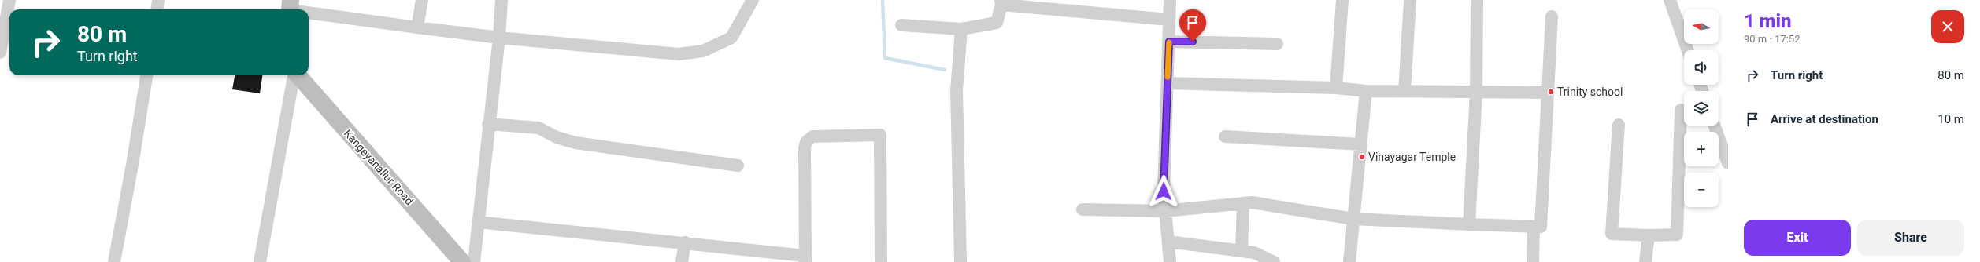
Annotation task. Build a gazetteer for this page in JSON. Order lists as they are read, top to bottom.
{
  "streets": {
    "street": ["Kangeyanallur Road"]
  },
  "places": ["Trinity school", "Vinayagar Temple"],
  "north": "left",
  "page": {
    "heading": ["1 min", "90 m · 17:52"],
    "map_buttons": ["+", "−"],
    "turn": ["80 m", "Turn right"],
    "list": [
      {
        "name": "Turn right",
        "value": "80 m"
      },
      {
        "name": "Arrive at destination",
        "value": "10 m"
      }
    ],
    "buttons": ["Exit", "Share"]
  }
}
